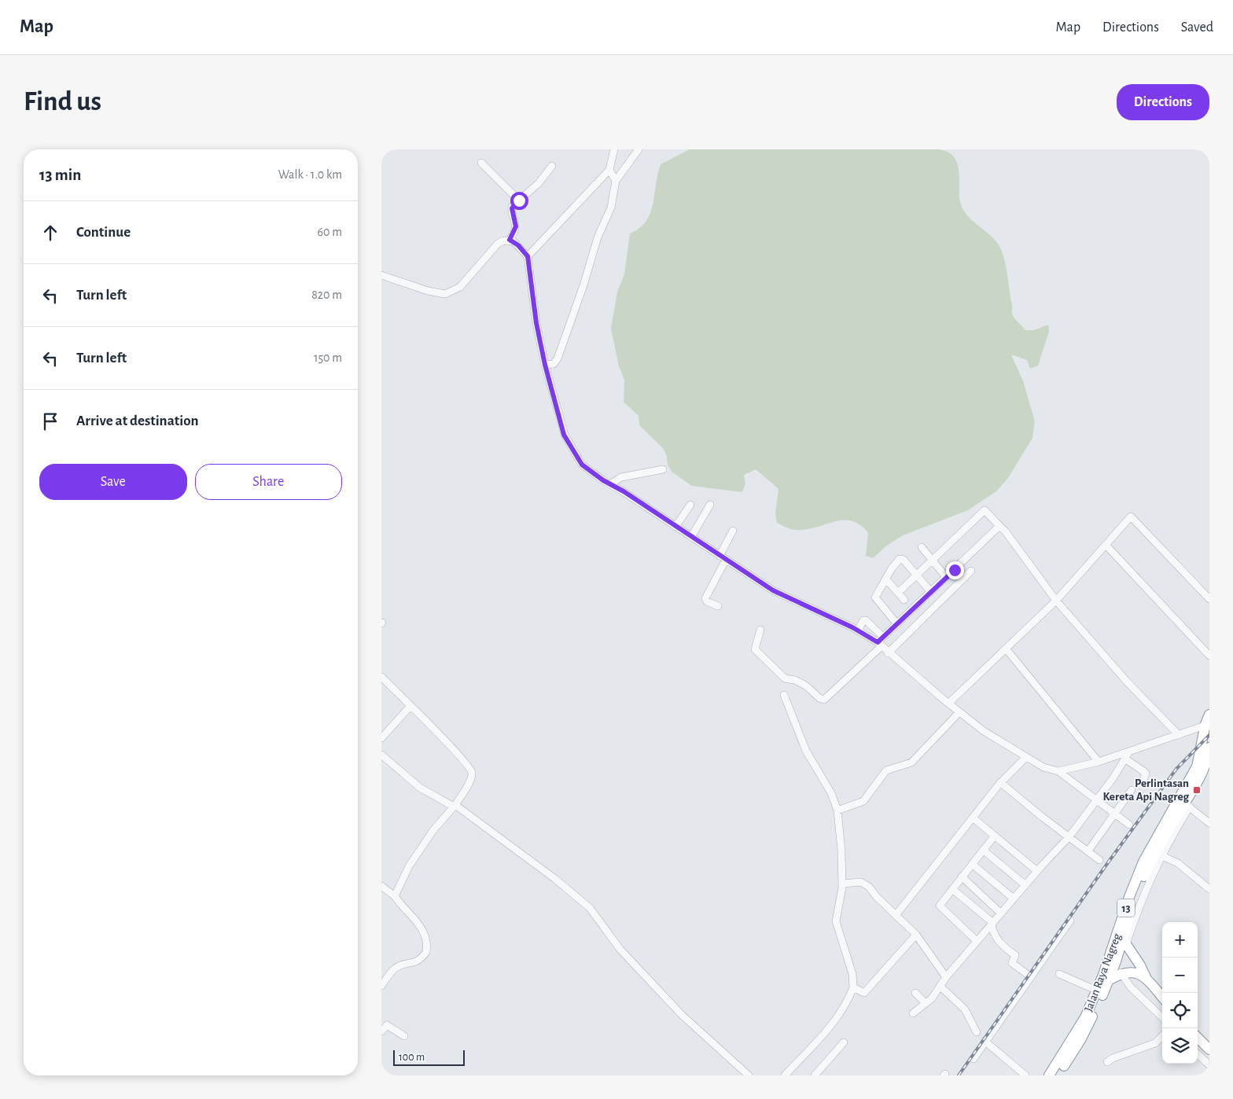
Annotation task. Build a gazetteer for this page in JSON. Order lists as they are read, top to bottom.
{
  "streets": {
    "highway": ["13", "Jalan Raya Nagreg"]
  },
  "places": {
    "transit": ["Perlintasan Kereta Api Nagreg"]
  },
  "scale_bar": "100 m",
  "page": {
    "header": "Map",
    "nav": ["Map", "Directions", "Saved"],
    "buttons": [
      "Directions",
      ["Save", "Share"]
    ],
    "title": "Find us",
    "heading": ["13 min", "Walk · 1.0 km"],
    "list": [
      ["Continue", "60 m"],
      ["Turn left", "820 m"],
      ["Turn left", "150 m"],
      "Arrive at destination"
    ],
    "map_buttons": ["+", "−"],
    "scale": "100 m"
  }
}
